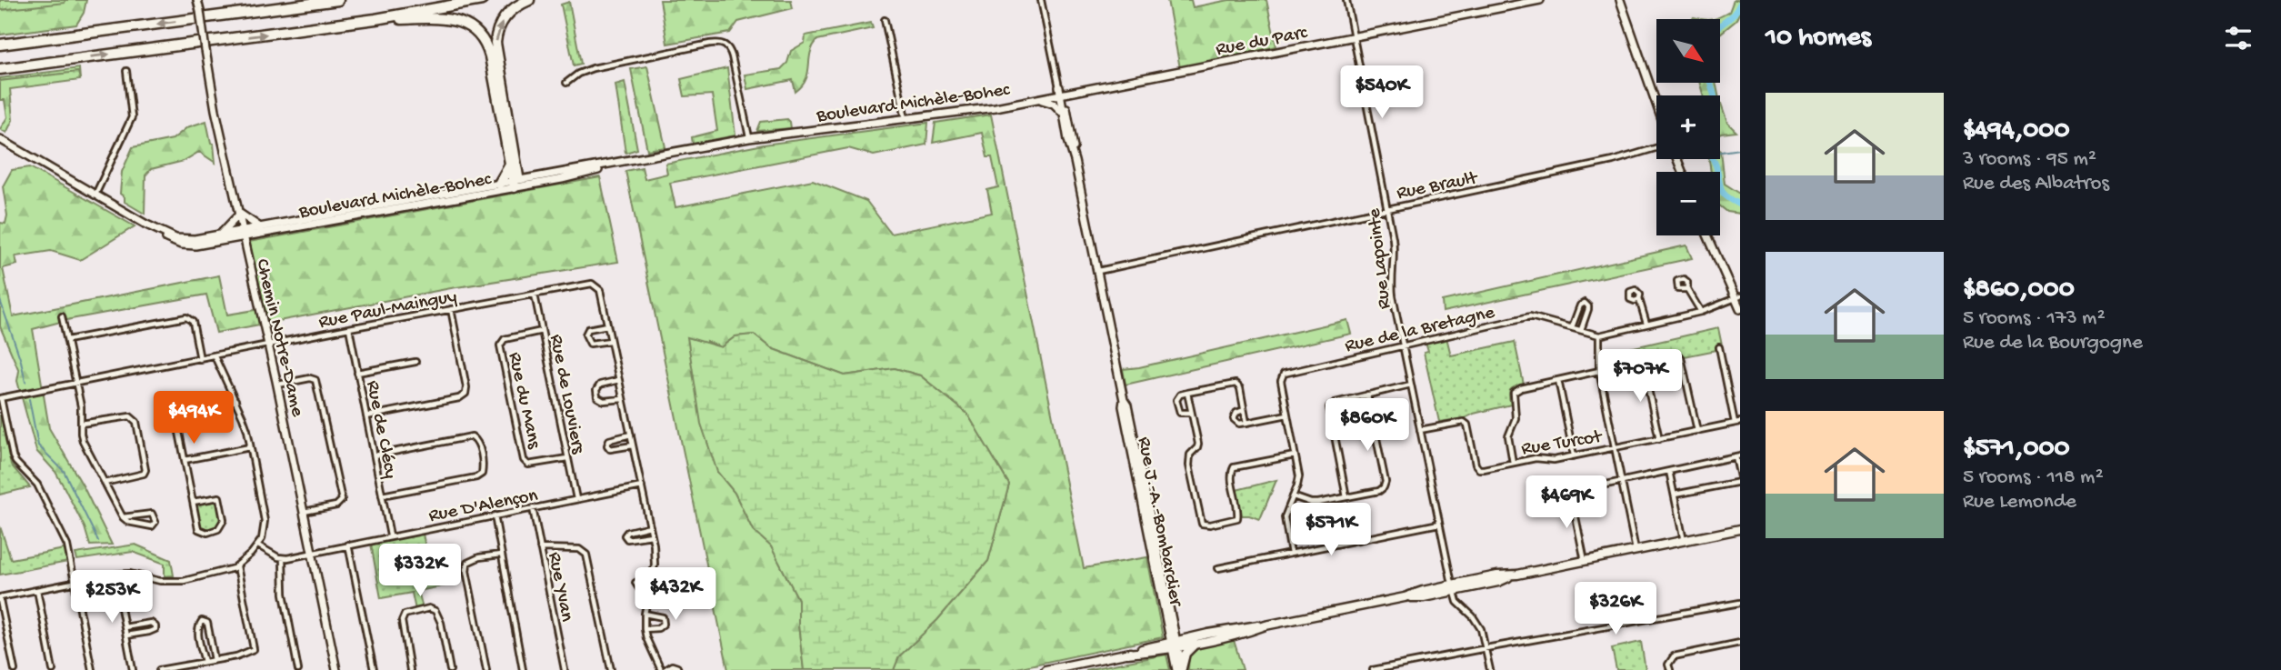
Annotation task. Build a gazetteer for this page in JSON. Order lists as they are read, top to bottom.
{
  "streets": {
    "street": [
      "Rue du Parc",
      "Boulevard Michèle-Bohec",
      "Rue Brault",
      "Rue Lapointe",
      "Rue Paul-Mainguy",
      "Rue de la Bretagne",
      "Chemin Notre-Dame",
      "Rue de Louviers",
      "Rue du Mans",
      "Rue de Clécy",
      "Rue Turcot",
      "Rue D'Alençon",
      "Rue J.-A.-Bombardier",
      "Rue Yvan"
    ]
  },
  "crossings": [
    ["Rue du Parc", "Boulevard Michèle-Bohec"],
    ["Rue du Parc", "Rue Lapointe"],
    ["Rue du Parc", "Rue J.-A.-Bombardier"],
    ["Boulevard Michèle-Bohec", "Chemin Notre-Dame"],
    ["Boulevard Michèle-Bohec", "Rue J.-A.-Bombardier"],
    ["Rue Brault", "Rue Lapointe"],
    ["Rue Brault", "Rue J.-A.-Bombardier"],
    ["Rue Lapointe", "Rue de la Bretagne"],
    ["Rue Lapointe", "Rue Turcot"],
    ["Rue Paul-Mainguy", "Chemin Notre-Dame"],
    ["Rue Paul-Mainguy", "Rue de Louviers"],
    ["Rue Paul-Mainguy", "Rue de Clécy"],
    ["Chemin Notre-Dame", "Rue D'Alençon"],
    ["Rue de Louviers", "Rue du Mans"],
    ["Rue de Louviers", "Rue D'Alençon"],
    ["Rue de Clécy", "Rue D'Alençon"],
    ["Rue D'Alençon", "Rue Yvan"]
  ],
  "north": "bottom right",
  "page": {
    "heading": "10 homes",
    "map_buttons": ["+", "−"],
    "price": [
      "$540K",
      "$707K",
      "$494K",
      "$860K",
      "$469K",
      "$571K",
      "$332K",
      "$432K",
      "$253K",
      "$326K"
    ],
    "list": [
      {
        "name": "$494,000",
        "note": "3 rooms · 95 m² · Rue des Albatros"
      },
      {
        "name": "$860,000",
        "note": "5 rooms · 173 m² · Rue de la Bourgogne"
      },
      {
        "name": "$571,000",
        "note": "5 rooms · 118 m² · Rue Lemonde"
      }
    ]
  }
}
